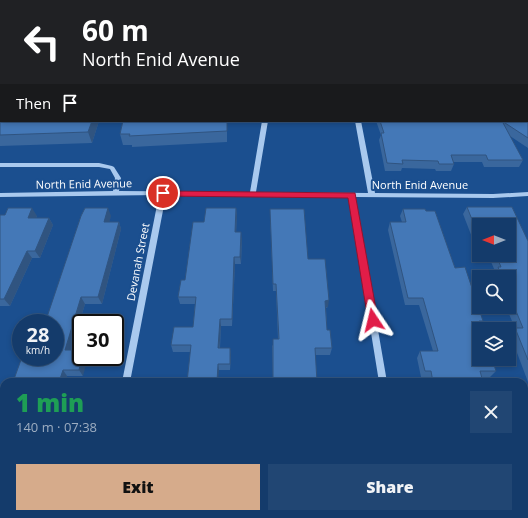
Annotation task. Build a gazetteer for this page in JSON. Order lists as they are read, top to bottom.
{
  "streets": {
    "street": ["North Enid Avenue", "Devanah Street"]
  },
  "crossings": [
    ["North Enid Avenue", "Devanah Street"]
  ],
  "north": "left",
  "page": {
    "turn": ["60 m", "North Enid Avenue"],
    "then": "Then",
    "speed": "28 km/h",
    "limit": "30",
    "heading": ["1 min", "140 m · 07:38"],
    "buttons": ["Exit", "Share"]
  }
}
